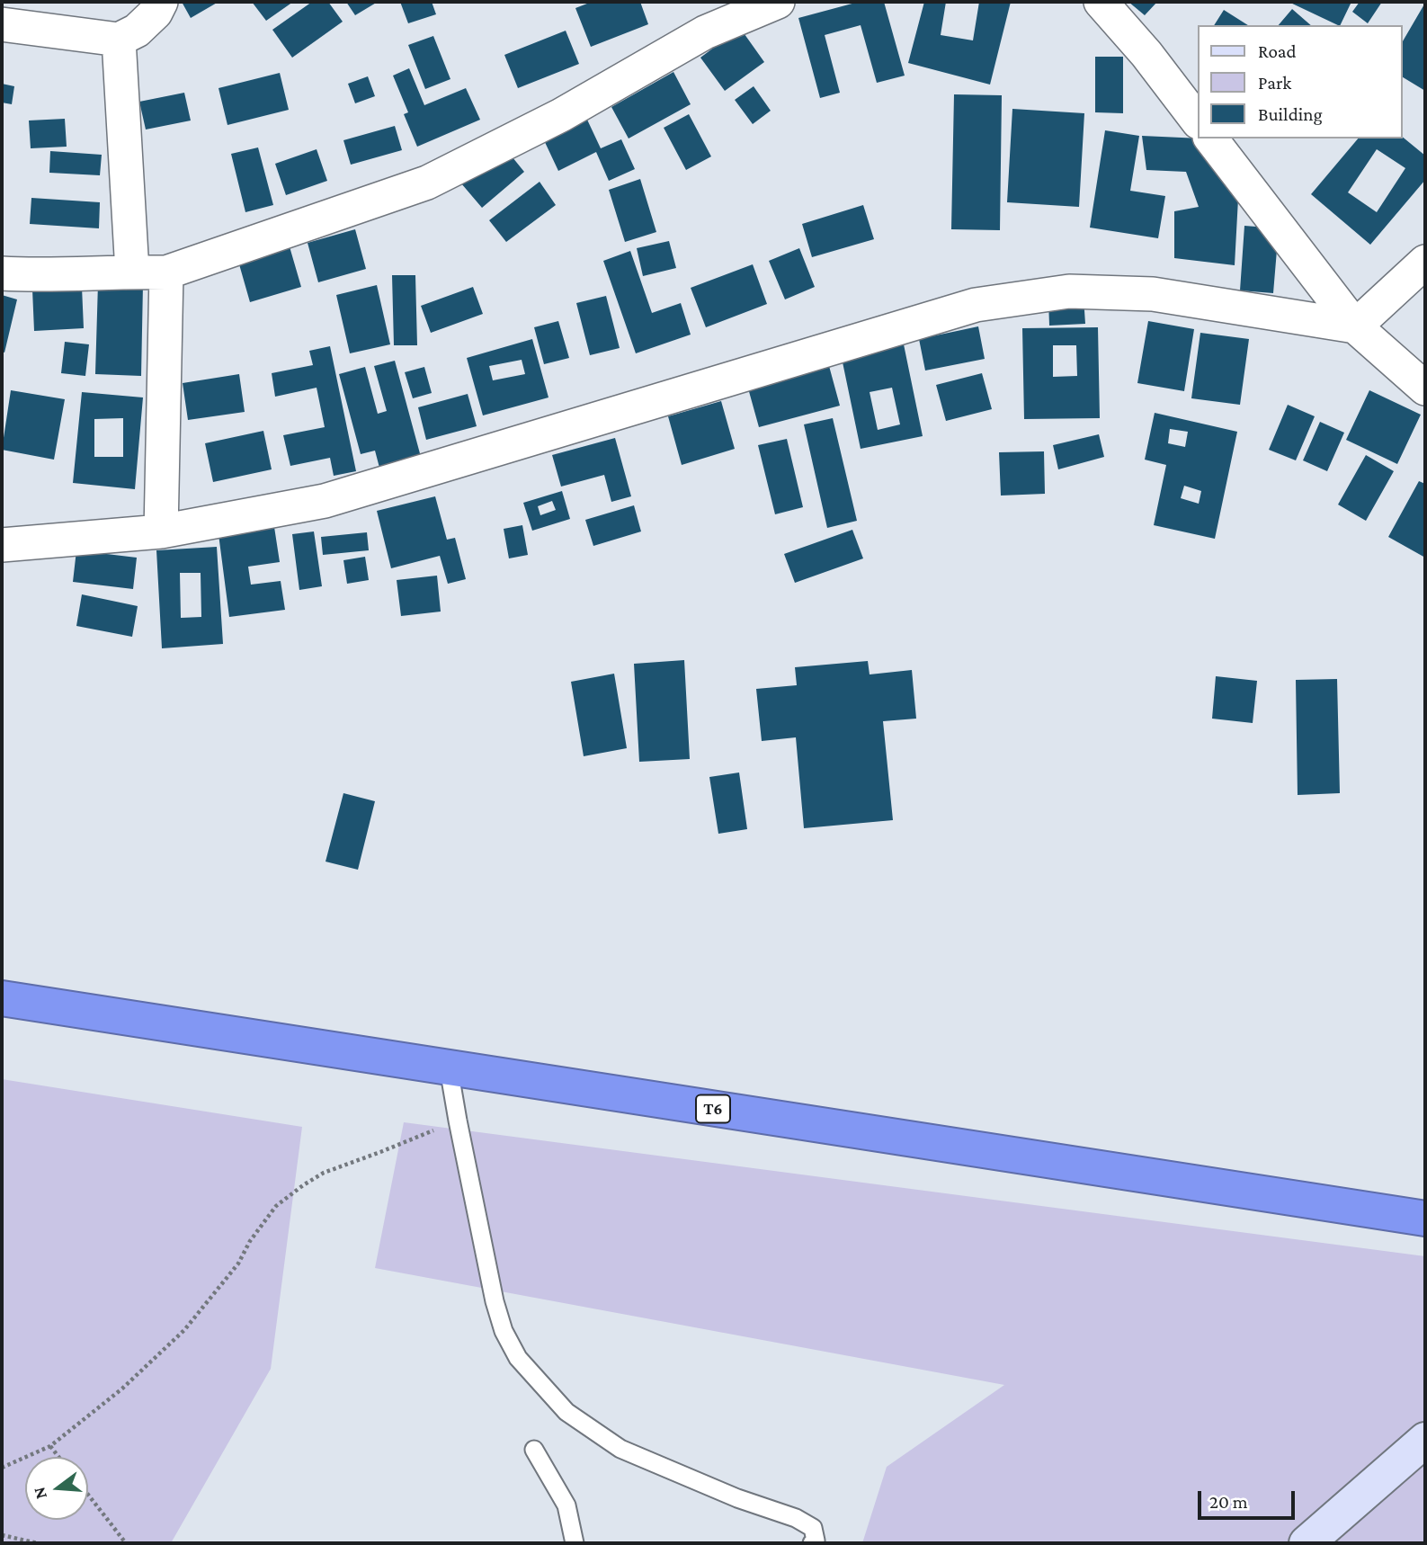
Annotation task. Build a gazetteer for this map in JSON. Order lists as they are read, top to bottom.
{
  "streets": {
    "highway": ["T6"]
  },
  "legend": ["Road", "Park", "Building"],
  "scale_bar": "20 m",
  "north": "left"
}
